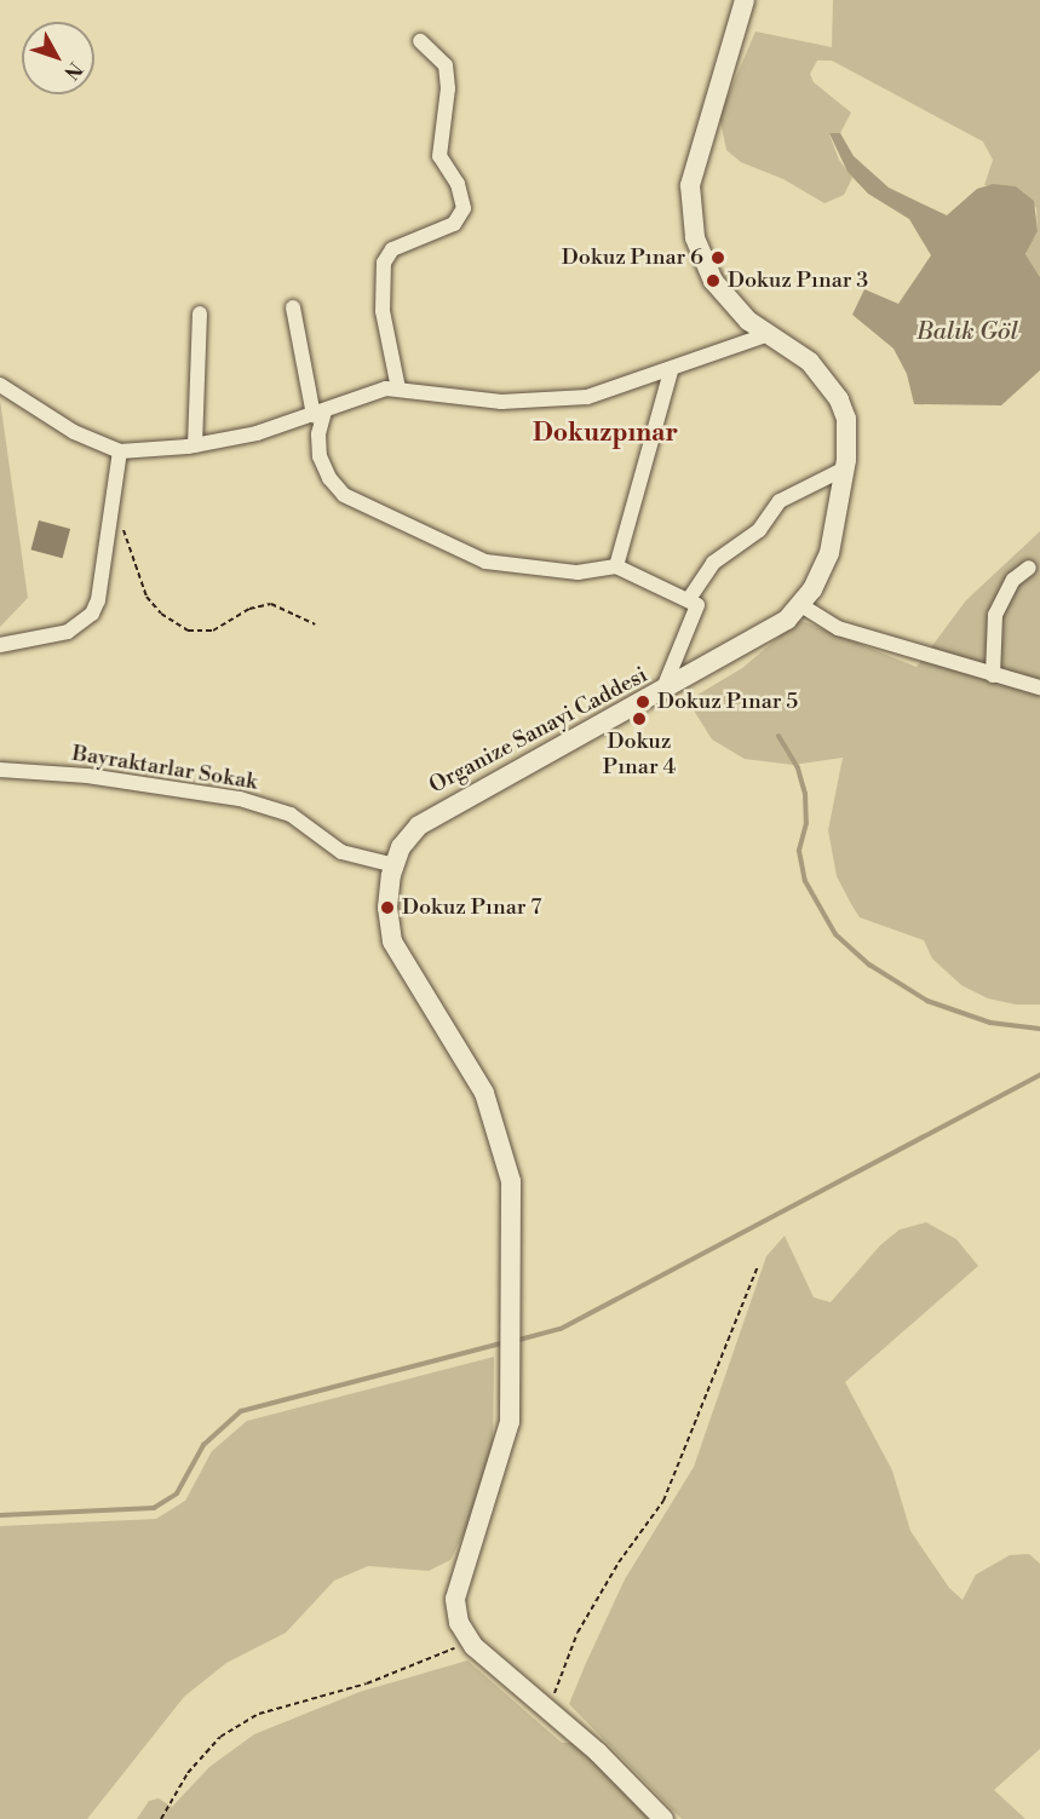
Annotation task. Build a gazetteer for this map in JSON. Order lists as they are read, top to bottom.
{
  "streets": {
    "street": ["Organize Sanayi Caddesi", "Bayraktarlar Sokak"]
  },
  "crossings": [
    ["Organize Sanayi Caddesi", "Bayraktarlar Sokak"]
  ],
  "districts": ["Dokuzpınar"],
  "water": ["Balık Göl"],
  "places": [
    "Dokuz Pınar 6",
    "Dokuz Pınar 3",
    "Dokuz Pınar 5",
    "Dokuz Pınar 4",
    "Dokuz Pınar 7"
  ],
  "north": "bottom right"
}
